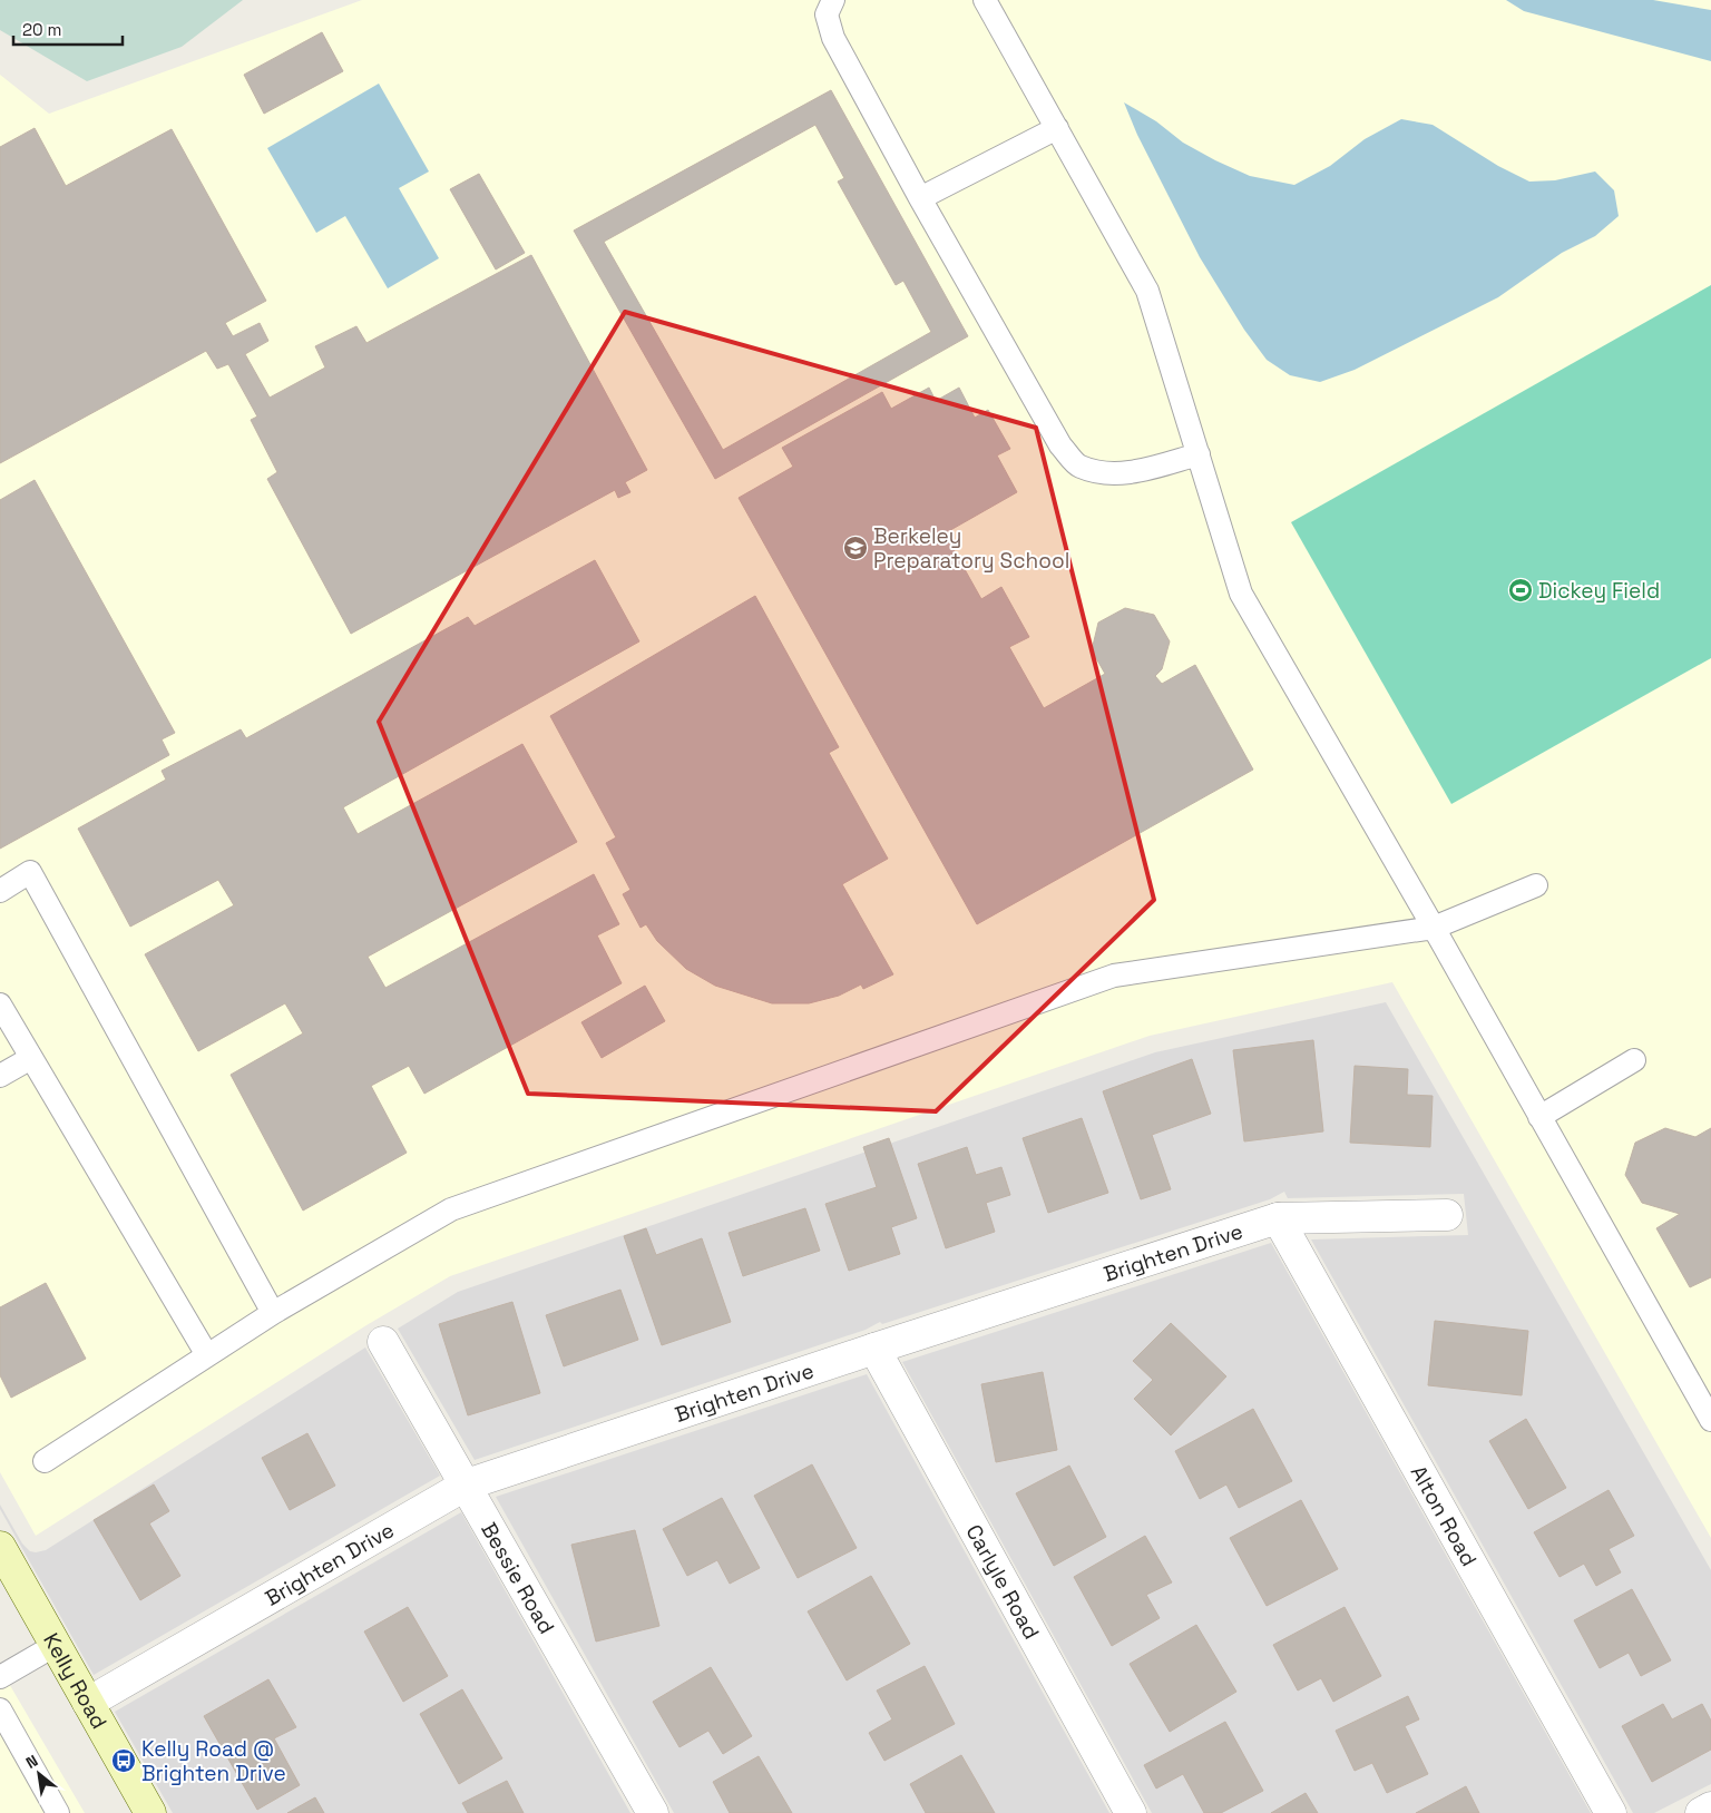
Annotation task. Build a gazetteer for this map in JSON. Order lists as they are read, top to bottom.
{
  "streets": {
    "street": [
      "Brighten Drive",
      "Alton Road",
      "Bessie Road",
      "Carlyle Road",
      "Kelly Road"
    ]
  },
  "crossings": [
    ["Brighten Drive", "Alton Road"],
    ["Brighten Drive", "Bessie Road"],
    ["Brighten Drive", "Carlyle Road"],
    ["Brighten Drive", "Kelly Road"]
  ],
  "places": {
    "school or university": ["Berkeley Preparatory School"],
    "sports": ["Dickey Field"],
    "bus stop": ["Kelly Road @ Brighten Drive"]
  },
  "scale_bar": "20 m",
  "north": "top left"
}
